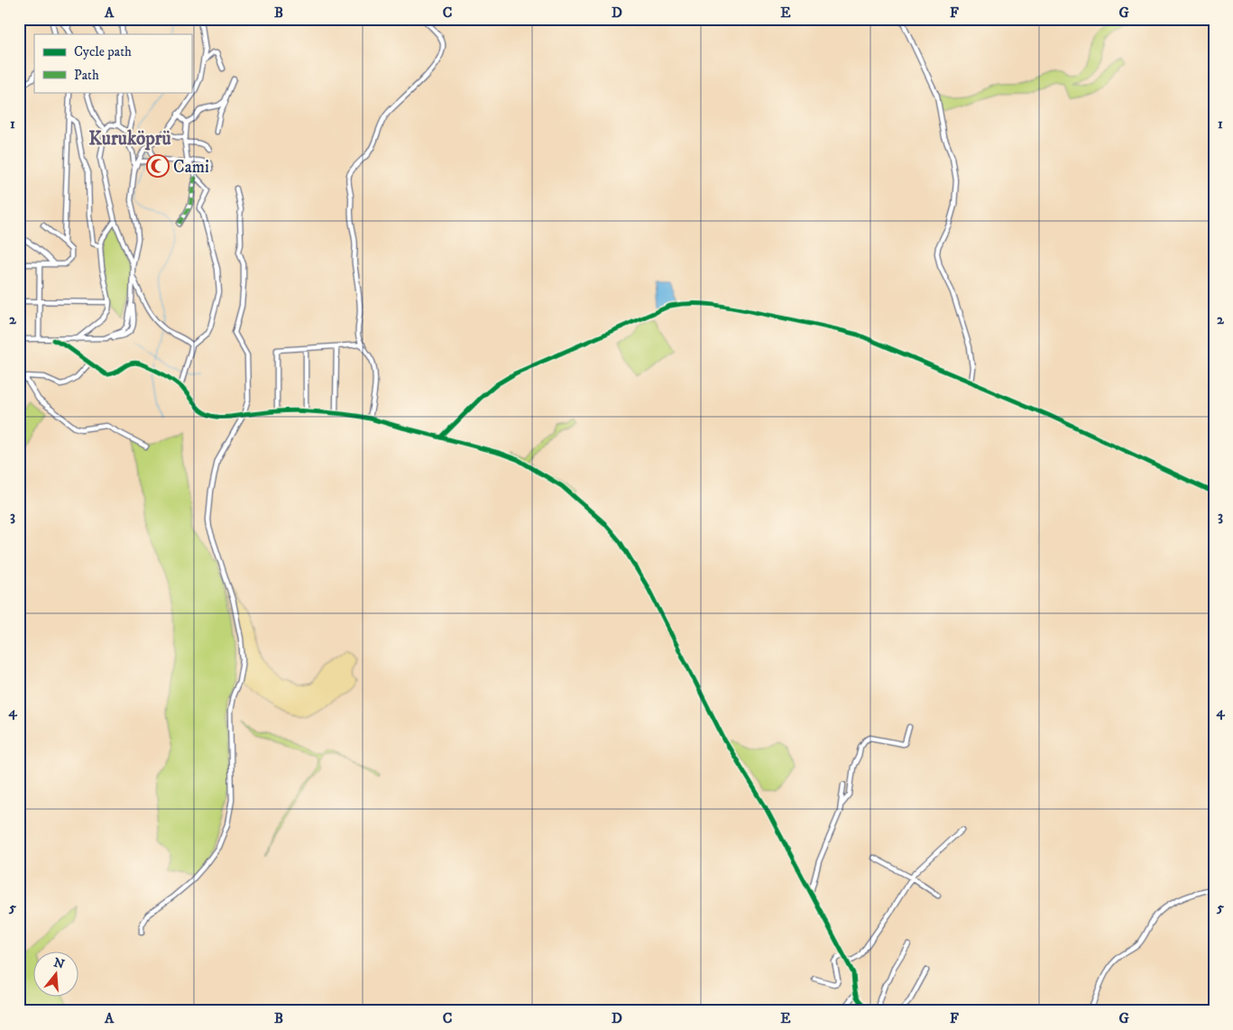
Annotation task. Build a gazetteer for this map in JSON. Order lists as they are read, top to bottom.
{
  "districts": ["Kuruköprü"],
  "places": {
    "mosque": ["Cami"]
  },
  "legend": ["Cycle path", "Path"],
  "north": "top",
  "grid": {
    "columns": [
      "A",
      "B",
      "C",
      "D",
      "E",
      "F",
      "G"
    ],
    "rows": [
      "1",
      "2",
      "3",
      "4",
      "5"
    ]
  }
}
